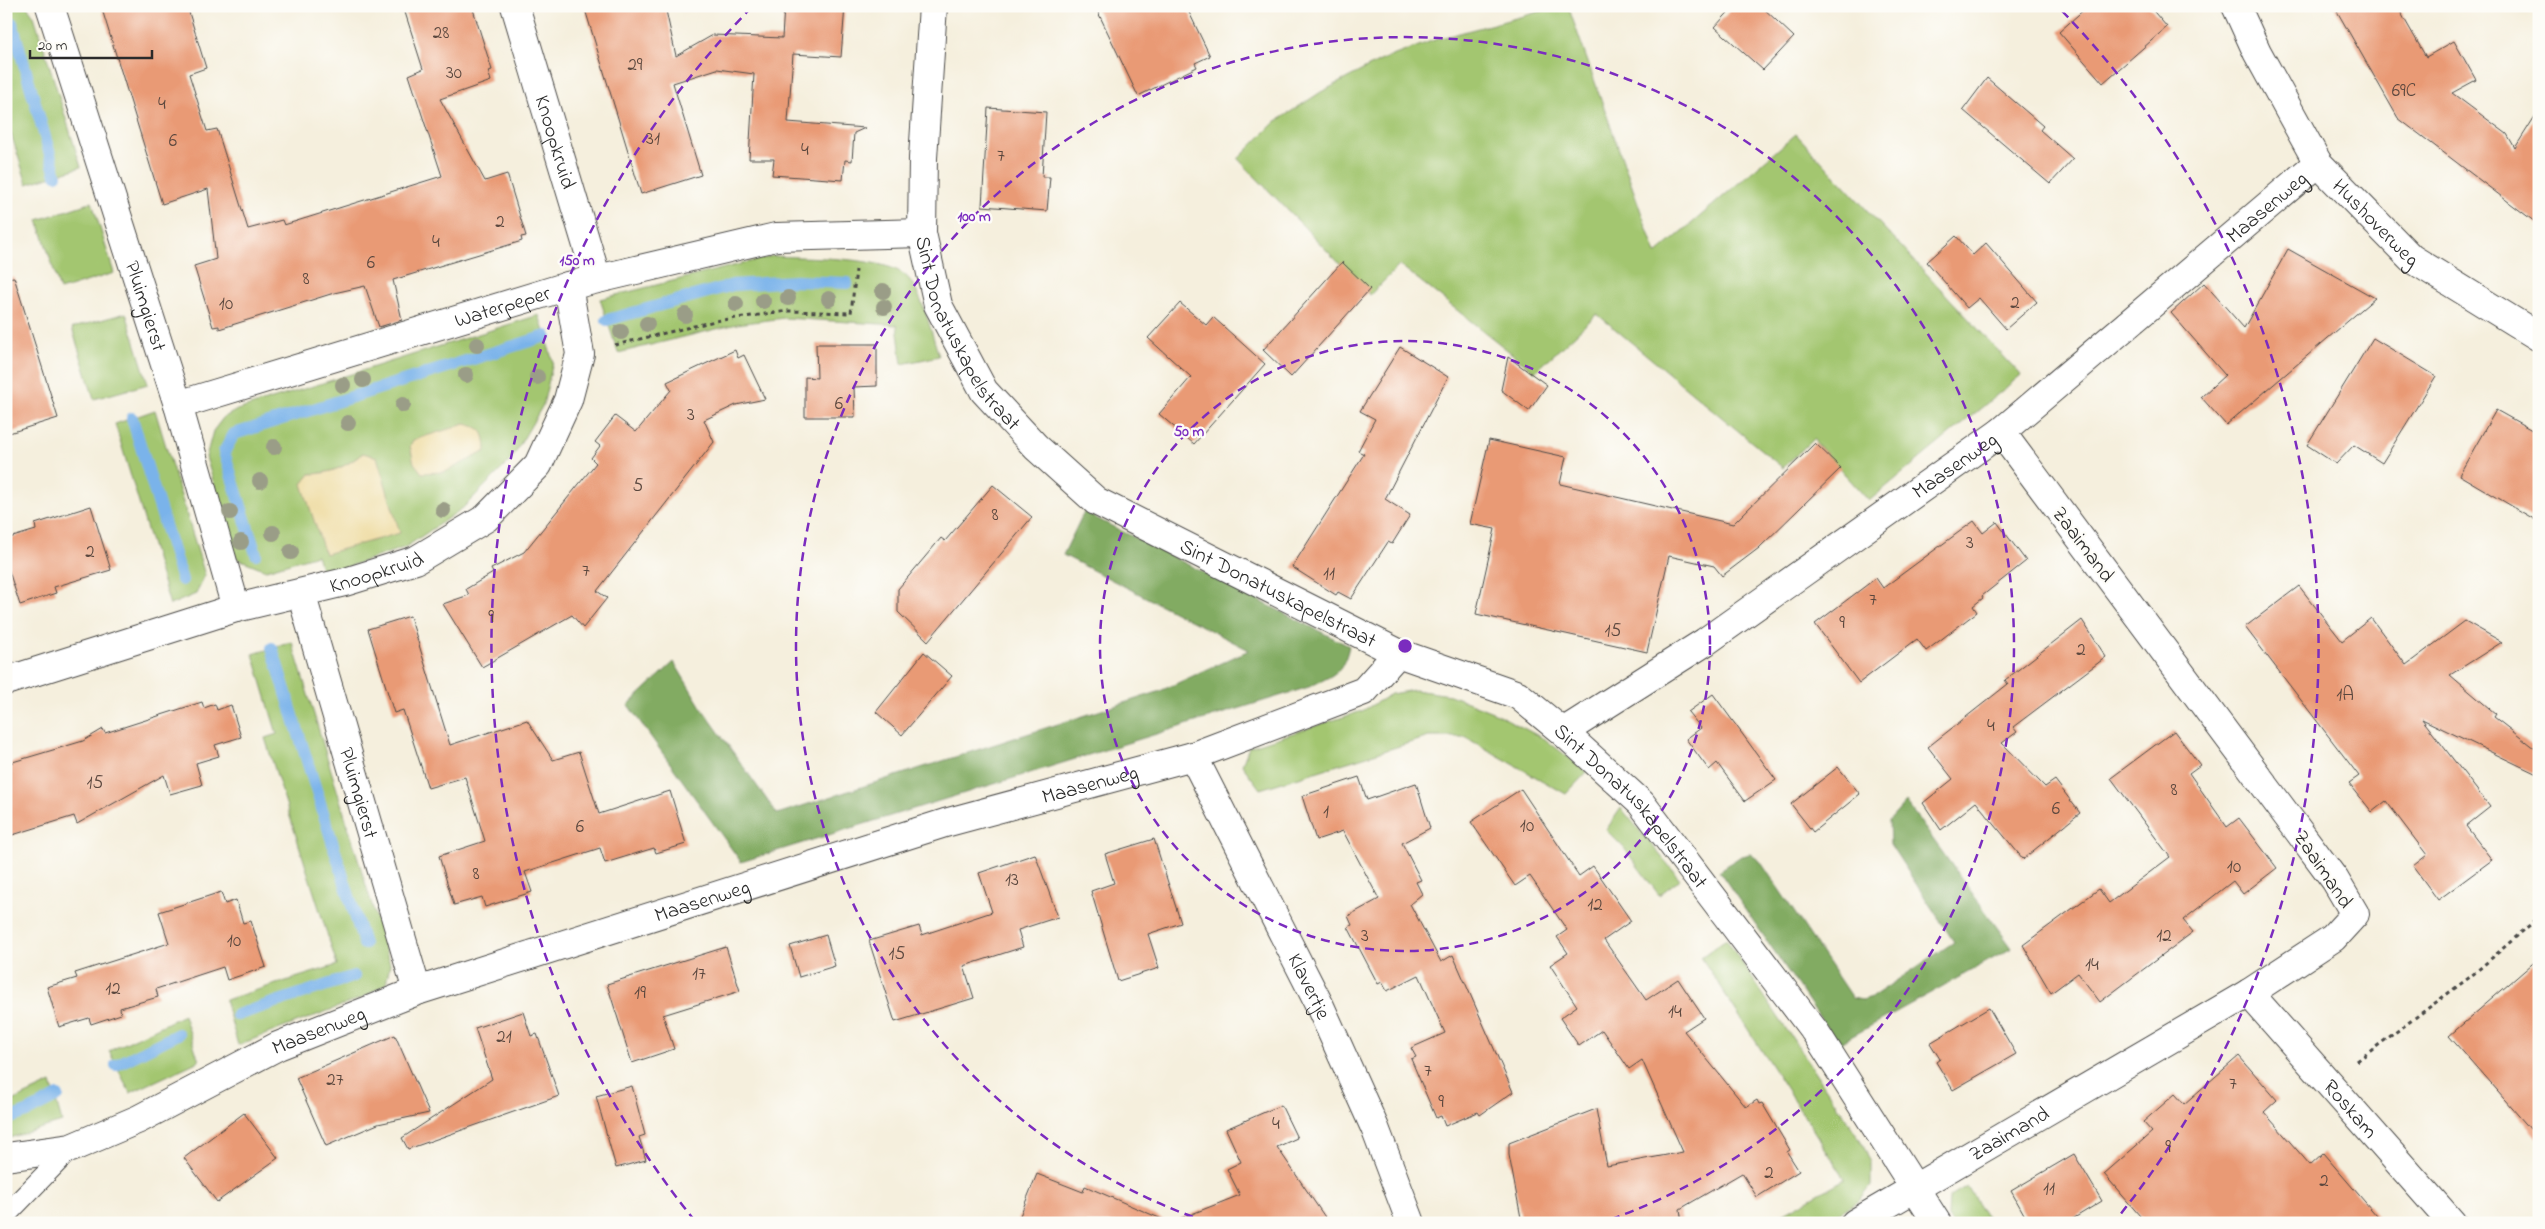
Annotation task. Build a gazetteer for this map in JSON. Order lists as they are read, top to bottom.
{
  "streets": {
    "street": [
      "Knoopkruid",
      "Maasenweg",
      "Hushoverweg",
      "Pluimgierst",
      "Waterpeper",
      "Sint Donatuskapelstraat",
      "Zaaimand",
      "Klavertje",
      "Roskam"
    ]
  },
  "crossings": [
    ["Knoopkruid", "Pluimgierst"],
    ["Knoopkruid", "Waterpeper"],
    ["Maasenweg", "Hushoverweg"],
    ["Maasenweg", "Pluimgierst"],
    ["Maasenweg", "Sint Donatuskapelstraat"],
    ["Maasenweg", "Zaaimand"],
    ["Maasenweg", "Klavertje"],
    ["Pluimgierst", "Waterpeper"],
    ["Waterpeper", "Sint Donatuskapelstraat"],
    ["Sint Donatuskapelstraat", "Zaaimand"],
    ["Zaaimand", "Roskam"]
  ],
  "house_numbers": [
    "28",
    "29",
    "30",
    "69C",
    "4",
    "31",
    "6",
    "4",
    "7",
    "2",
    "4",
    "6",
    "8",
    "2",
    "10",
    "6",
    "3",
    "5",
    "8",
    "3",
    "2",
    "7",
    "11",
    "7",
    "9",
    "9",
    "15",
    "2",
    "1A",
    "4",
    "15",
    "8",
    "6",
    "1",
    "10",
    "6",
    "10",
    "8",
    "13",
    "12",
    "3",
    "12",
    "10",
    "15",
    "14",
    "17",
    "12",
    "19",
    "14",
    "21",
    "7",
    "27",
    "7",
    "9",
    "4",
    "9",
    "2",
    "2",
    "11"
  ],
  "scale_bar": "20 m",
  "rings": ["100 m", "150 m", "50 m"]
}
